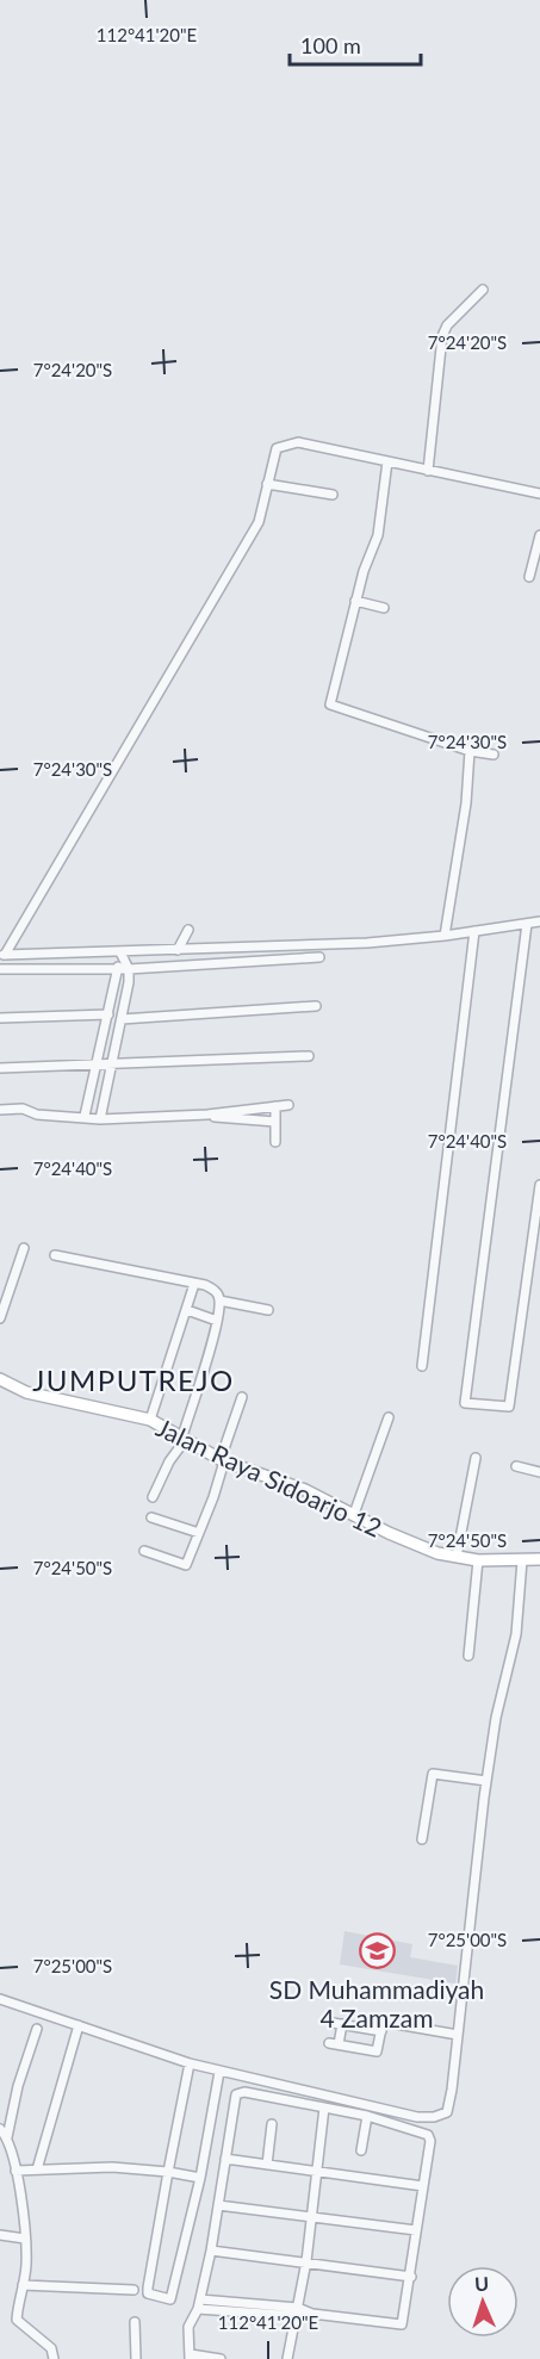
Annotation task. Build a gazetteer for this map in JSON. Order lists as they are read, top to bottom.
{
  "streets": {
    "main road": ["Jalan Raya Sidoarjo 12"]
  },
  "districts": ["JUMPUTREJO"],
  "places": {
    "school or university": ["SD Muhammadiyah 4 Zamzam"]
  },
  "scale_bar": "100 m",
  "north": "top",
  "coordinates": [
    "112°41'20\"E",
    "7°24'20\"S",
    "7°24'30\"S",
    "7°24'40\"S",
    "7°24'50\"S",
    "7°25'00\"S"
  ]
}
